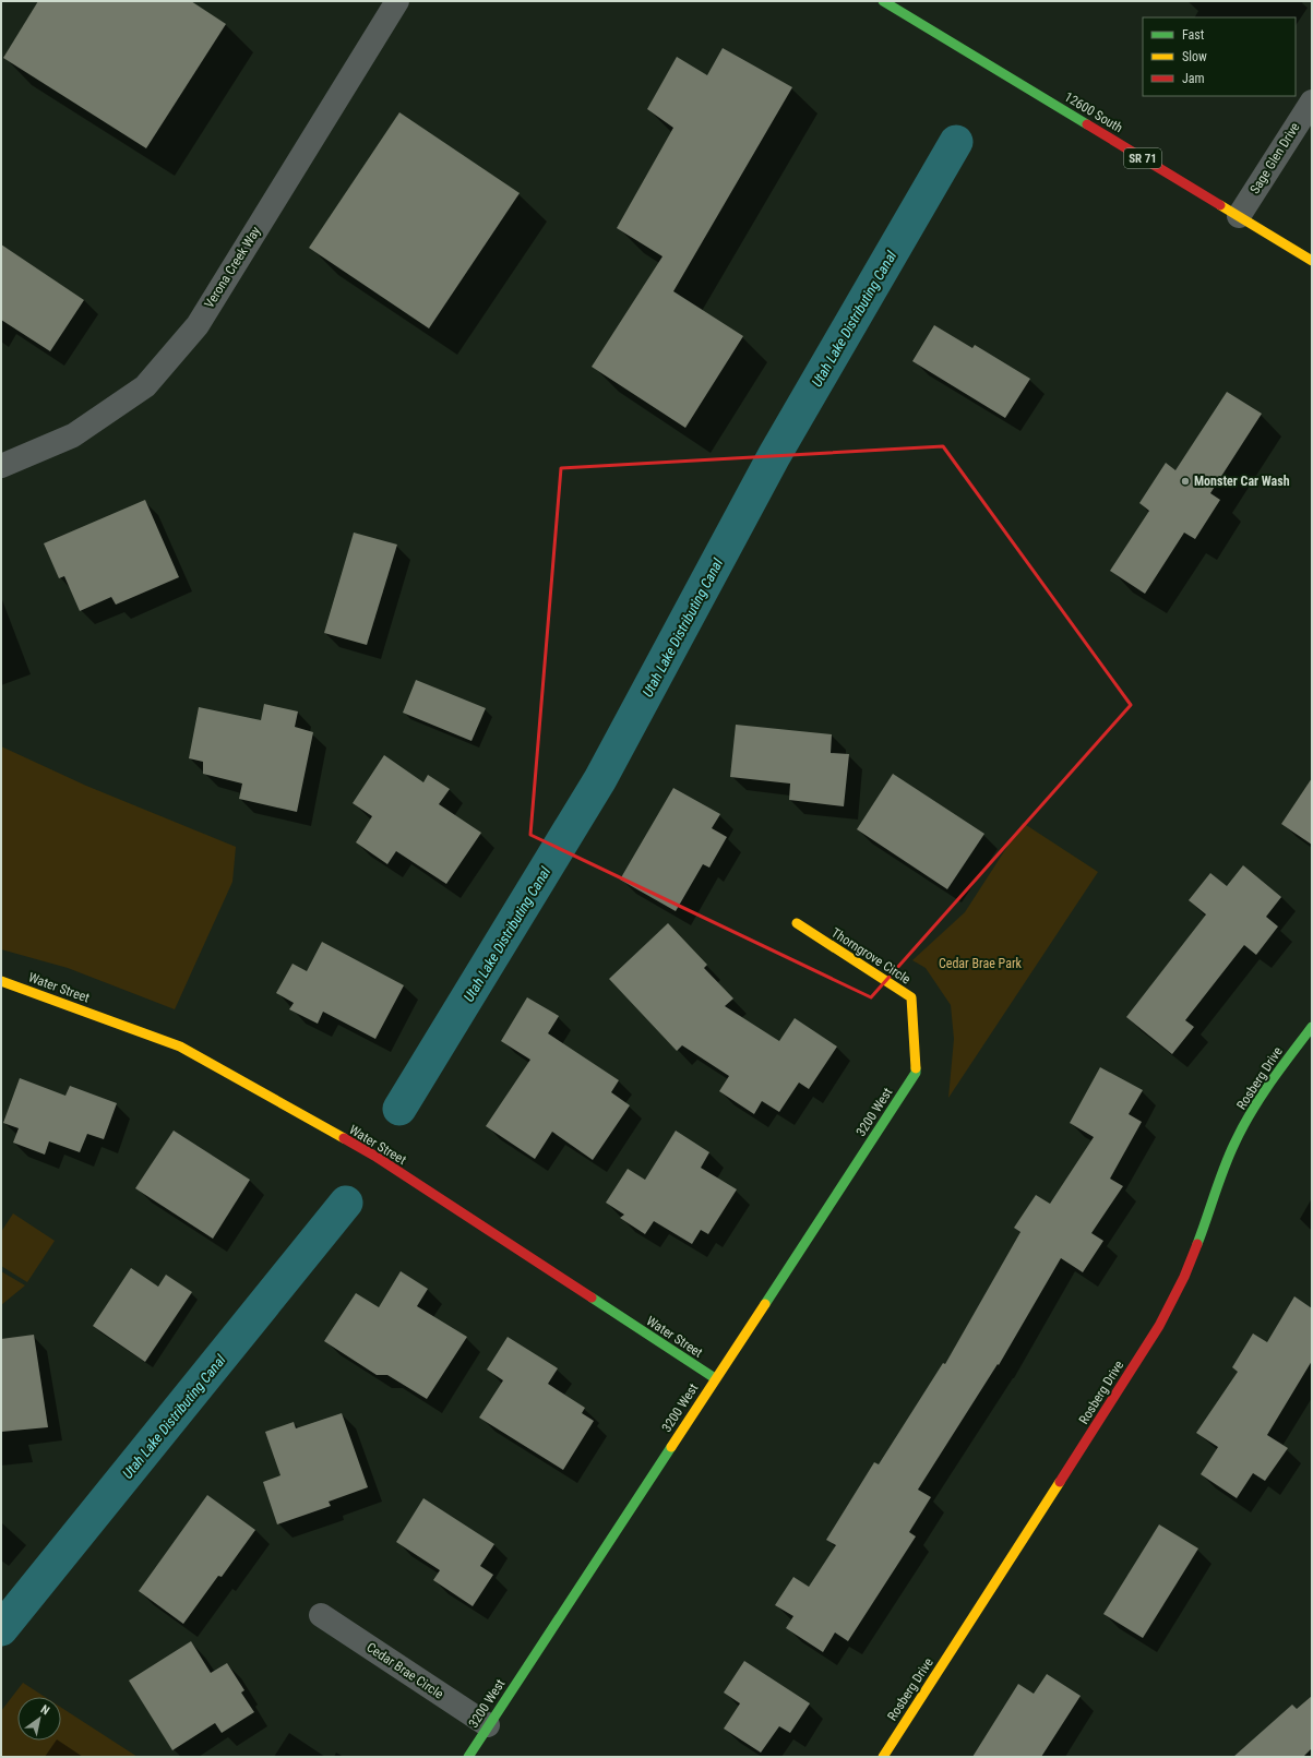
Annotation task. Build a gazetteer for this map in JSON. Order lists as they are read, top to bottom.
{
  "streets": {
    "street": [
      "12600 South",
      "SR 71",
      "Sage Glen Drive",
      "Verona Creek Way",
      "Thorngrove Circle",
      "Water Street",
      "Rosberg Drive",
      "3200 West",
      "Cedar Brae Circle"
    ]
  },
  "crossings": [
    ["12600 South", "Sage Glen Drive"],
    ["Thorngrove Circle", "3200 West"],
    ["Water Street", "3200 West"],
    ["3200 West", "Cedar Brae Circle"]
  ],
  "water": ["Utah Lake Distributing Canal"],
  "parks": ["Cedar Brae Park"],
  "places": ["Monster Car Wash"],
  "legend": ["Fast", "Slow", "Jam"],
  "north": "top right"
}
